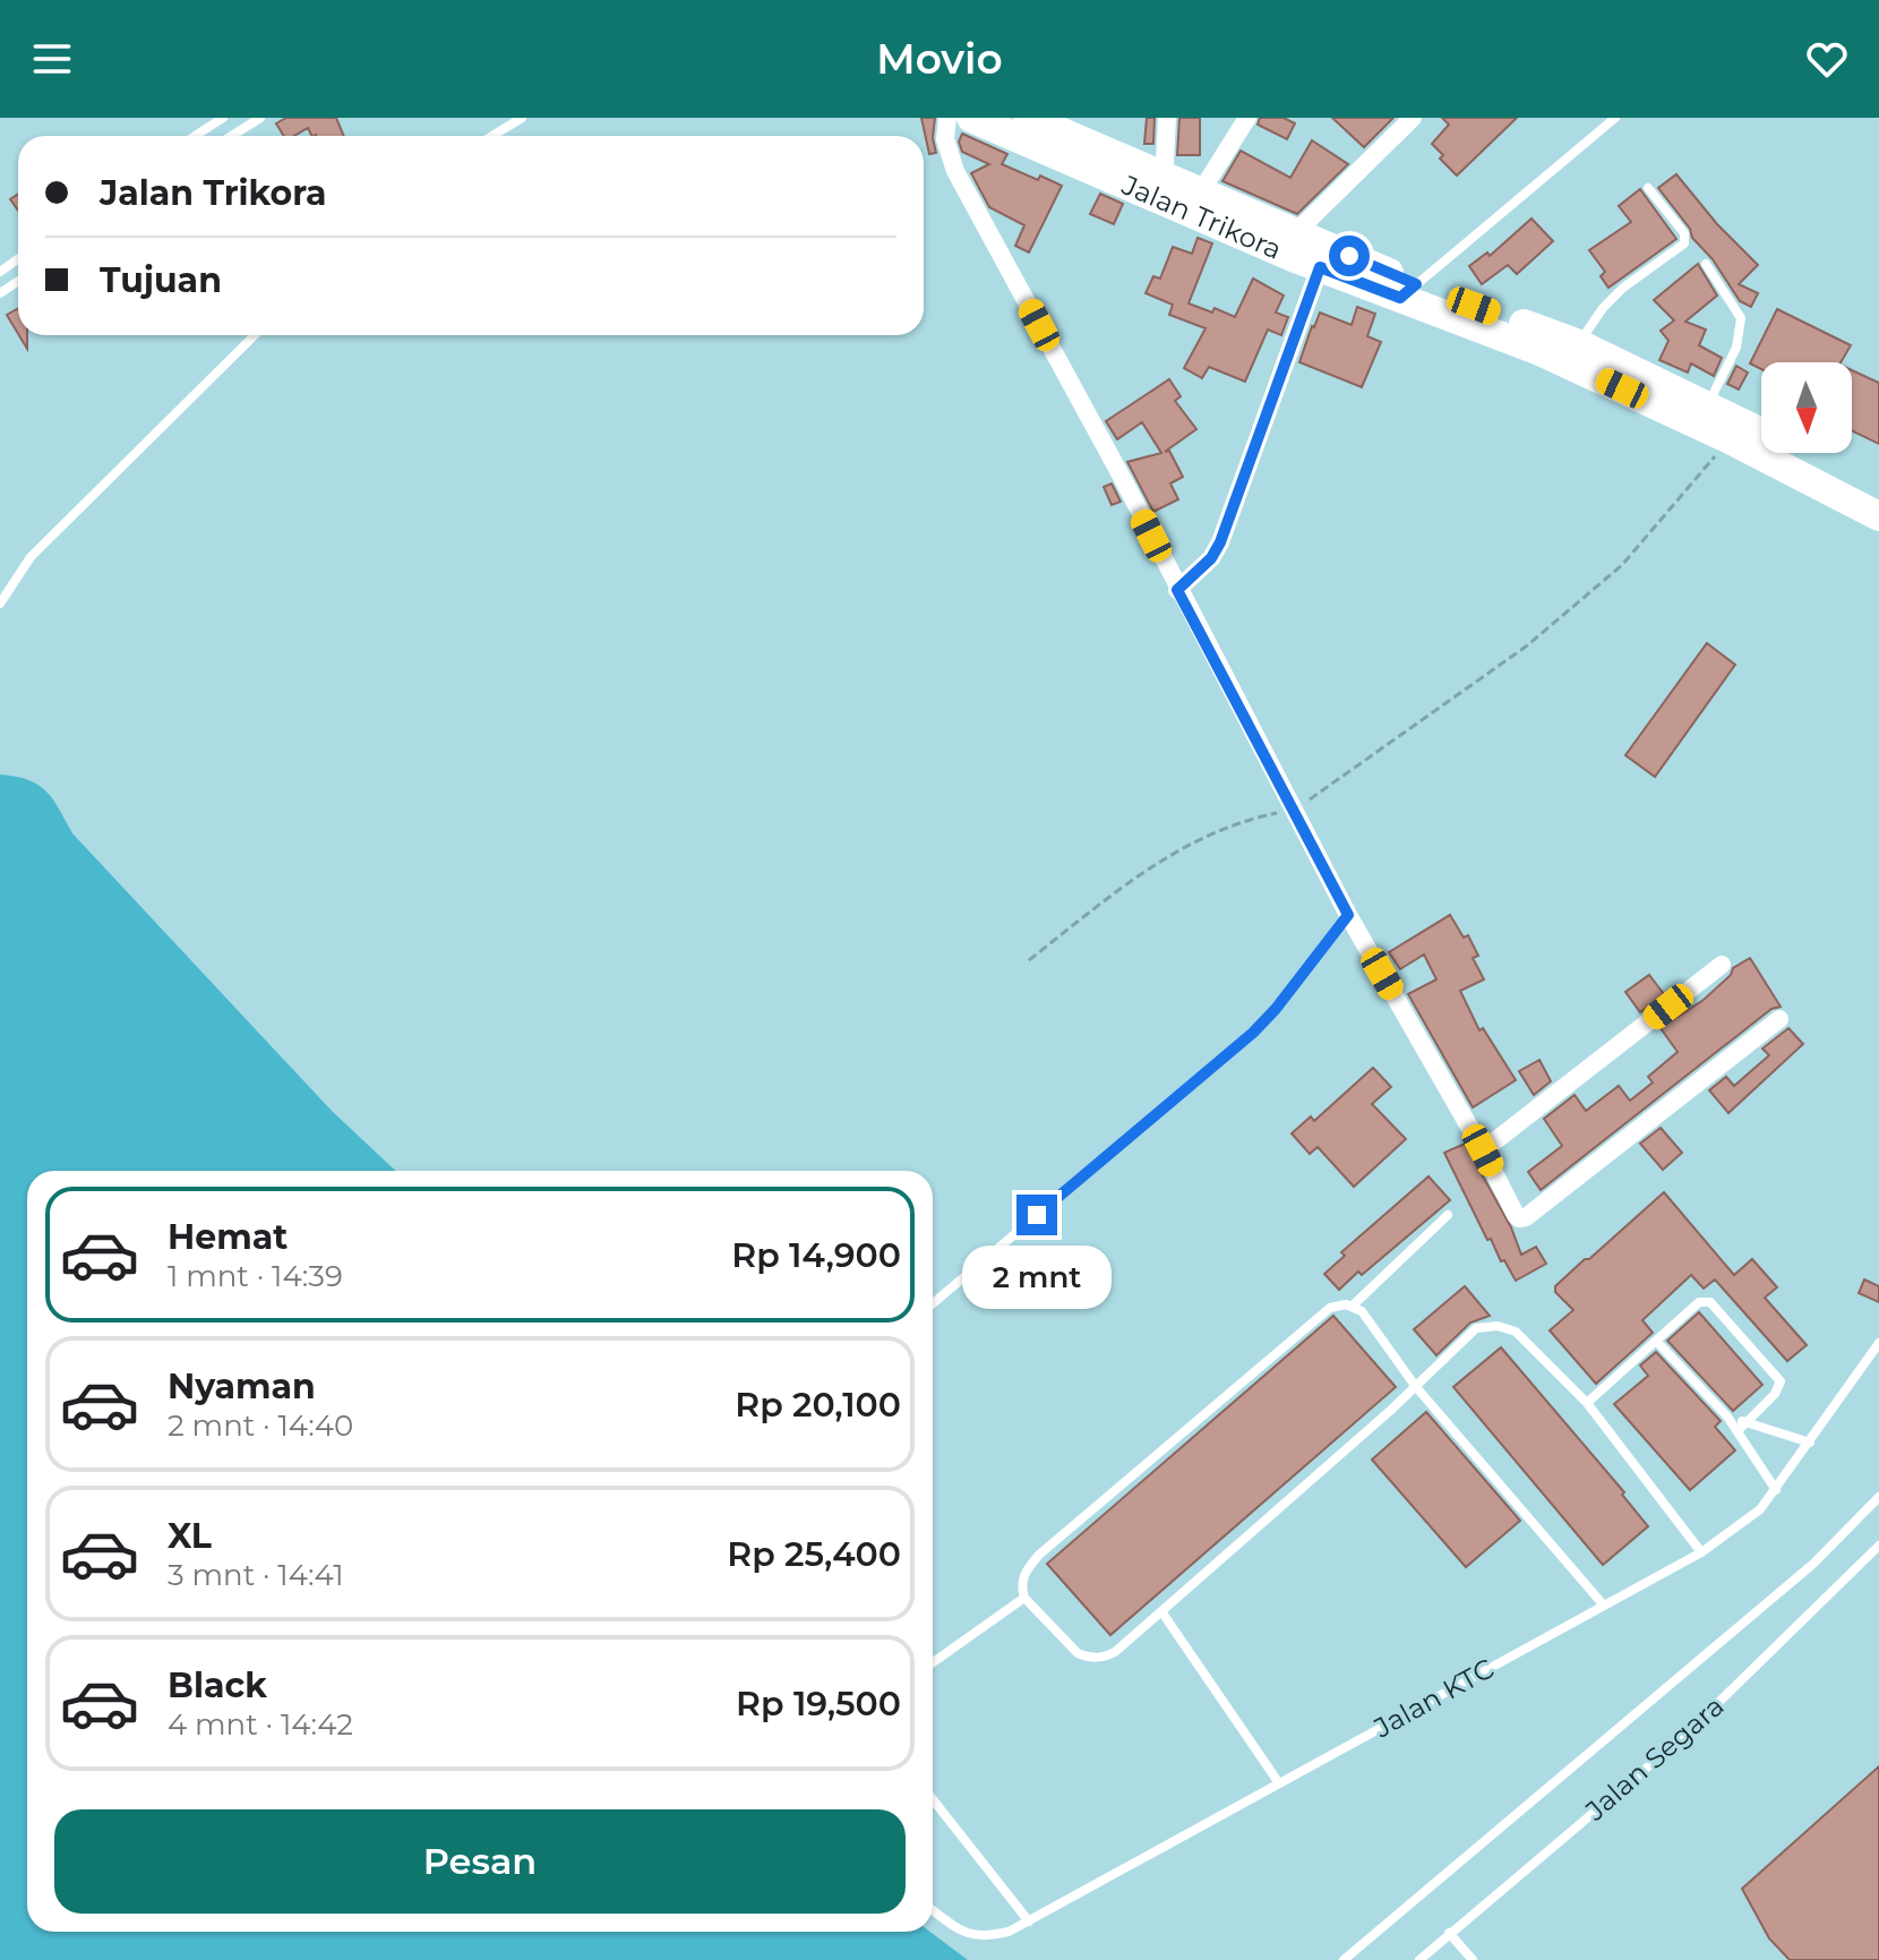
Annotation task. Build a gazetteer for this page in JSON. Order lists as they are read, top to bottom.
{
  "streets": {
    "main road": ["Jalan Trikora"],
    "lane": ["Jalan KTC", "Jalan Segara"]
  },
  "north": "bottom",
  "page": {
    "header": "Movio",
    "banner": ["Jalan Trikora", "Tujuan"],
    "list": [
      {
        "name": "Hemat",
        "note": "1 mnt · 14:39",
        "value": "Rp 14,900"
      },
      {
        "name": "Nyaman",
        "note": "2 mnt · 14:40",
        "value": "Rp 20,100"
      },
      {
        "name": "XL",
        "note": "3 mnt · 14:41",
        "value": "Rp 25,400"
      },
      {
        "name": "Black",
        "note": "4 mnt · 14:42",
        "value": "Rp 19,500"
      }
    ],
    "bubble": "2 mnt",
    "buttons": "Pesan"
  }
}
